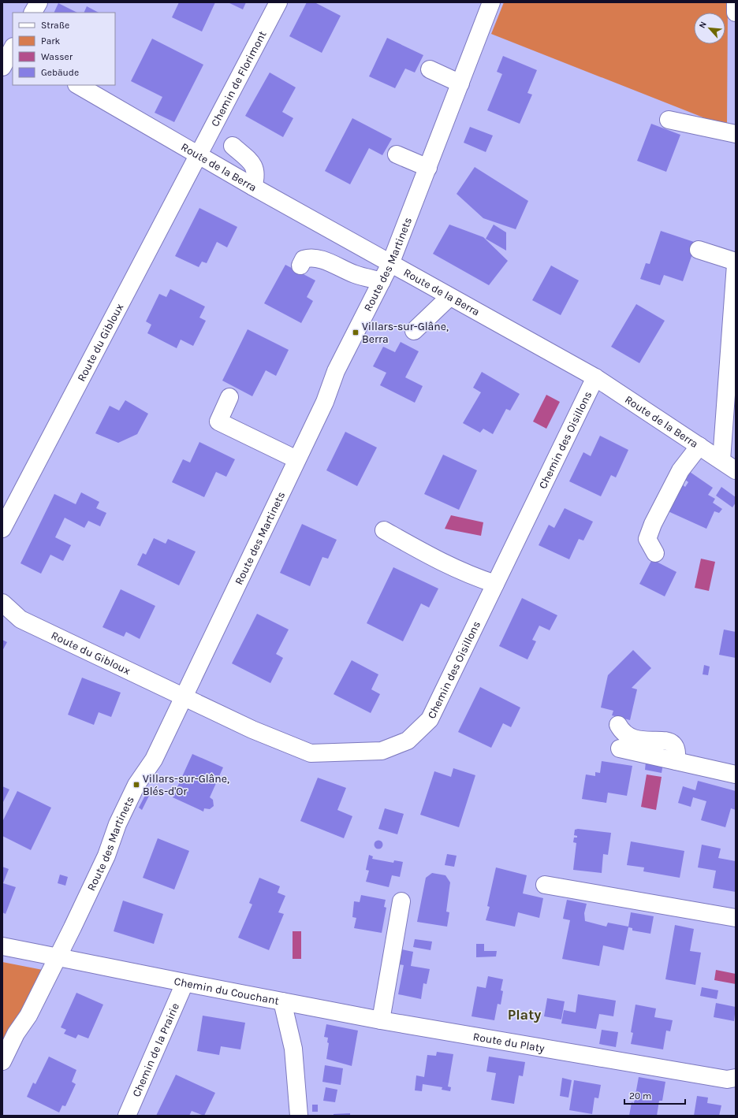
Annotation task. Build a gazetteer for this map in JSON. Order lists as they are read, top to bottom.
{
  "streets": {
    "street": [
      "Chemin de Florimont",
      "Route de la Berra",
      "Route des Martinets",
      "Route du Gibloux",
      "Chemin des Oisillons",
      "Chemin du Couchant",
      "Route du Platy",
      "Chemin de la Prairie"
    ]
  },
  "crossings": [
    ["Chemin de Florimont", "Route de la Berra"],
    ["Chemin de Florimont", "Route du Gibloux"],
    ["Route de la Berra", "Route des Martinets"],
    ["Route de la Berra", "Route du Gibloux"],
    ["Route de la Berra", "Chemin des Oisillons"],
    ["Route des Martinets", "Route du Gibloux"],
    ["Route des Martinets", "Chemin des Oisillons"],
    ["Route des Martinets", "Chemin du Couchant"],
    ["Route du Gibloux", "Chemin des Oisillons"],
    ["Chemin du Couchant", "Route du Platy"],
    ["Chemin du Couchant", "Chemin de la Prairie"]
  ],
  "districts": ["Platy"],
  "places": {
    "transit": ["Villars-sur-Glâne, Berra", "Villars-sur-Glâne, Blés-d'Or"]
  },
  "legend": [
    "Straße",
    "Park",
    "Wasser",
    "Gebäude"
  ],
  "scale_bar": "20 m",
  "north": "top left"
}
